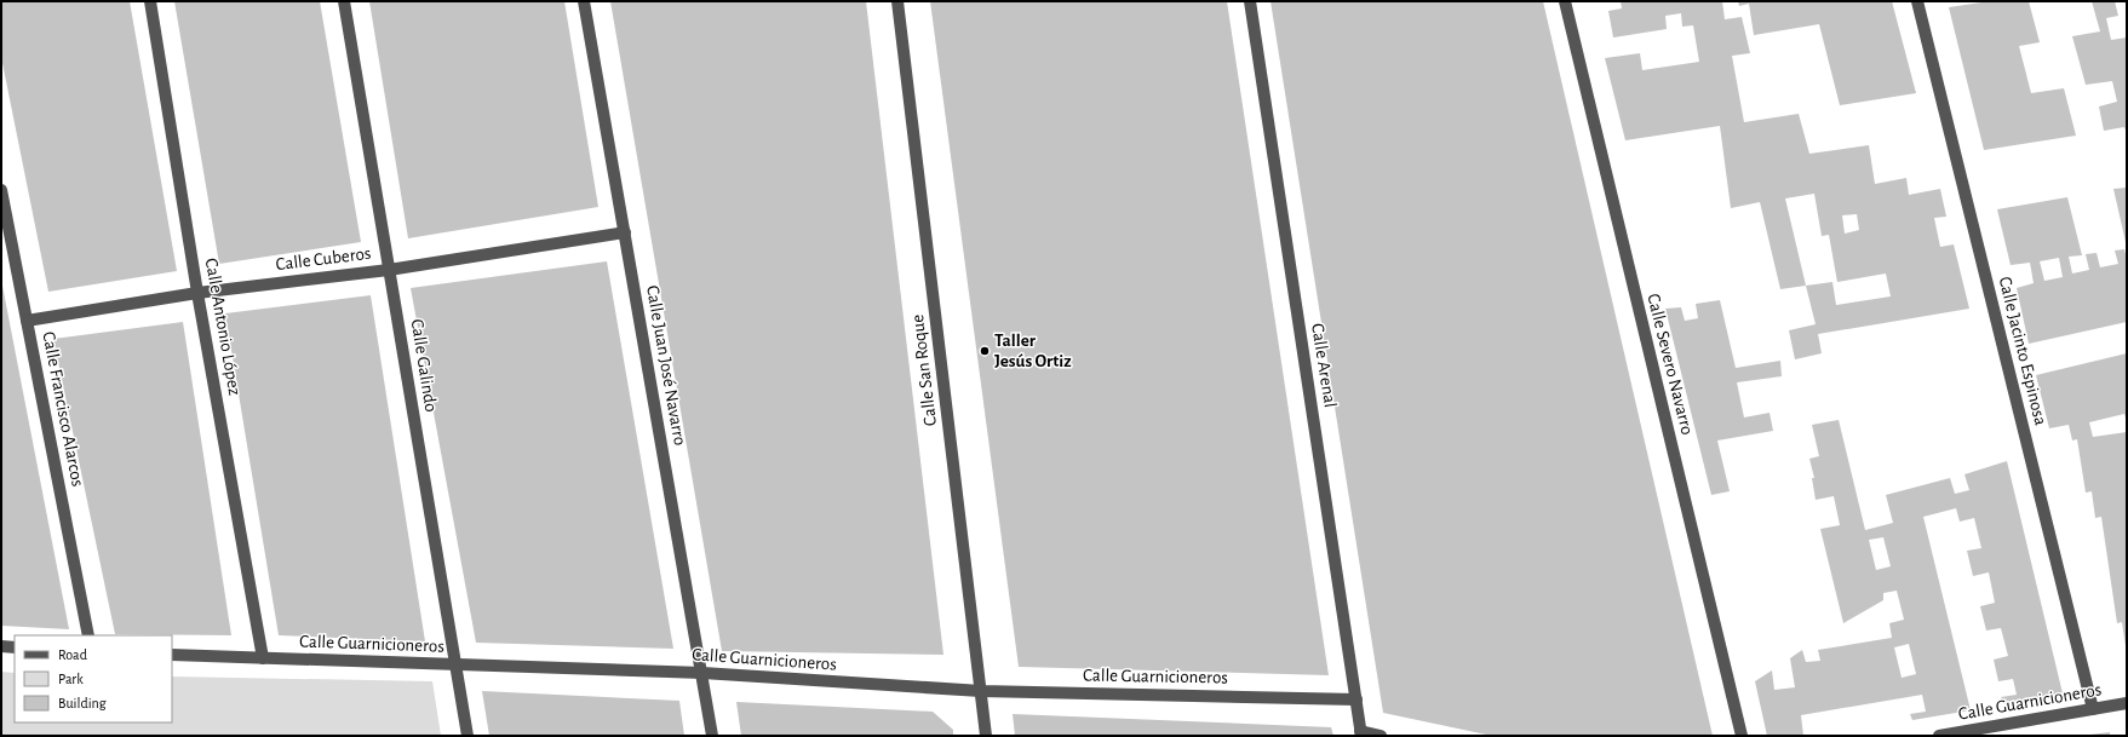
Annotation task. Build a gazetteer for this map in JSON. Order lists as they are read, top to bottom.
{
  "streets": {
    "street": [
      "Calle Cuberos",
      "Calle Antonio López",
      "Calle Jacinto Espinosa",
      "Calle Severo Navarro",
      "Calle Galindo",
      "Calle Juan José Navarro",
      "Calle Arenal",
      "Calle San Roque",
      "Calle Francisco Alarcos",
      "Calle Guarnicioneros"
    ]
  },
  "crossings": [
    ["Calle Cuberos", "Calle Antonio López"],
    ["Calle Cuberos", "Calle Galindo"],
    ["Calle Cuberos", "Calle Juan José Navarro"],
    ["Calle Cuberos", "Calle Francisco Alarcos"],
    ["Calle Antonio López", "Calle Guarnicioneros"],
    ["Calle Jacinto Espinosa", "Calle Guarnicioneros"],
    ["Calle Galindo", "Calle Guarnicioneros"],
    ["Calle Juan José Navarro", "Calle Guarnicioneros"],
    ["Calle Arenal", "Calle Guarnicioneros"],
    ["Calle San Roque", "Calle Guarnicioneros"]
  ],
  "places": ["Taller Jesús Ortiz"],
  "legend": ["Road", "Park", "Building"]
}
